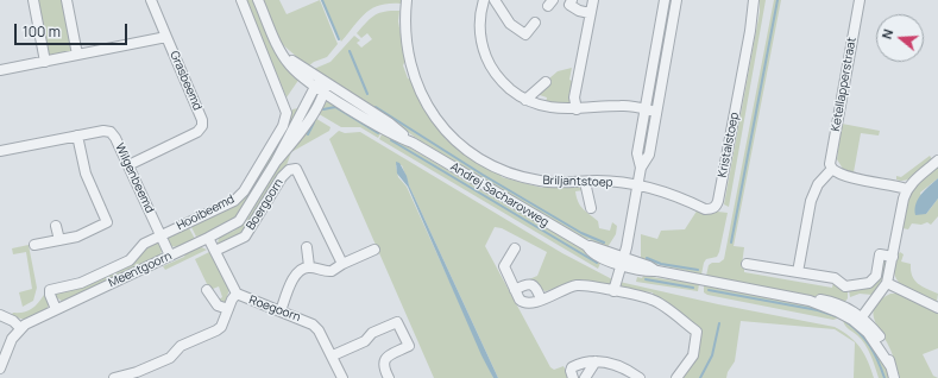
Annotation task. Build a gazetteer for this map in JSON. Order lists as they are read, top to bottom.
{
  "streets": {
    "street": [
      "Grasbeemd",
      "Ketellapperstraat",
      "Kristalstoep",
      "Wilgenbeemd",
      "Briljantstoep",
      "Andrej Sacharovweg",
      "Boergoorn",
      "Hooibeemd",
      "Meentgoorn",
      "Roegoorn"
    ]
  },
  "crossings": [
    ["Grasbeemd", "Wilgenbeemd"],
    ["Kristalstoep", "Briljantstoep"],
    ["Wilgenbeemd", "Hooibeemd"],
    ["Wilgenbeemd", "Meentgoorn"],
    ["Andrej Sacharovweg", "Meentgoorn"],
    ["Boergoorn", "Roegoorn"],
    ["Hooibeemd", "Meentgoorn"],
    ["Meentgoorn", "Roegoorn"]
  ],
  "scale_bar": "100 m",
  "north": "left"
}
